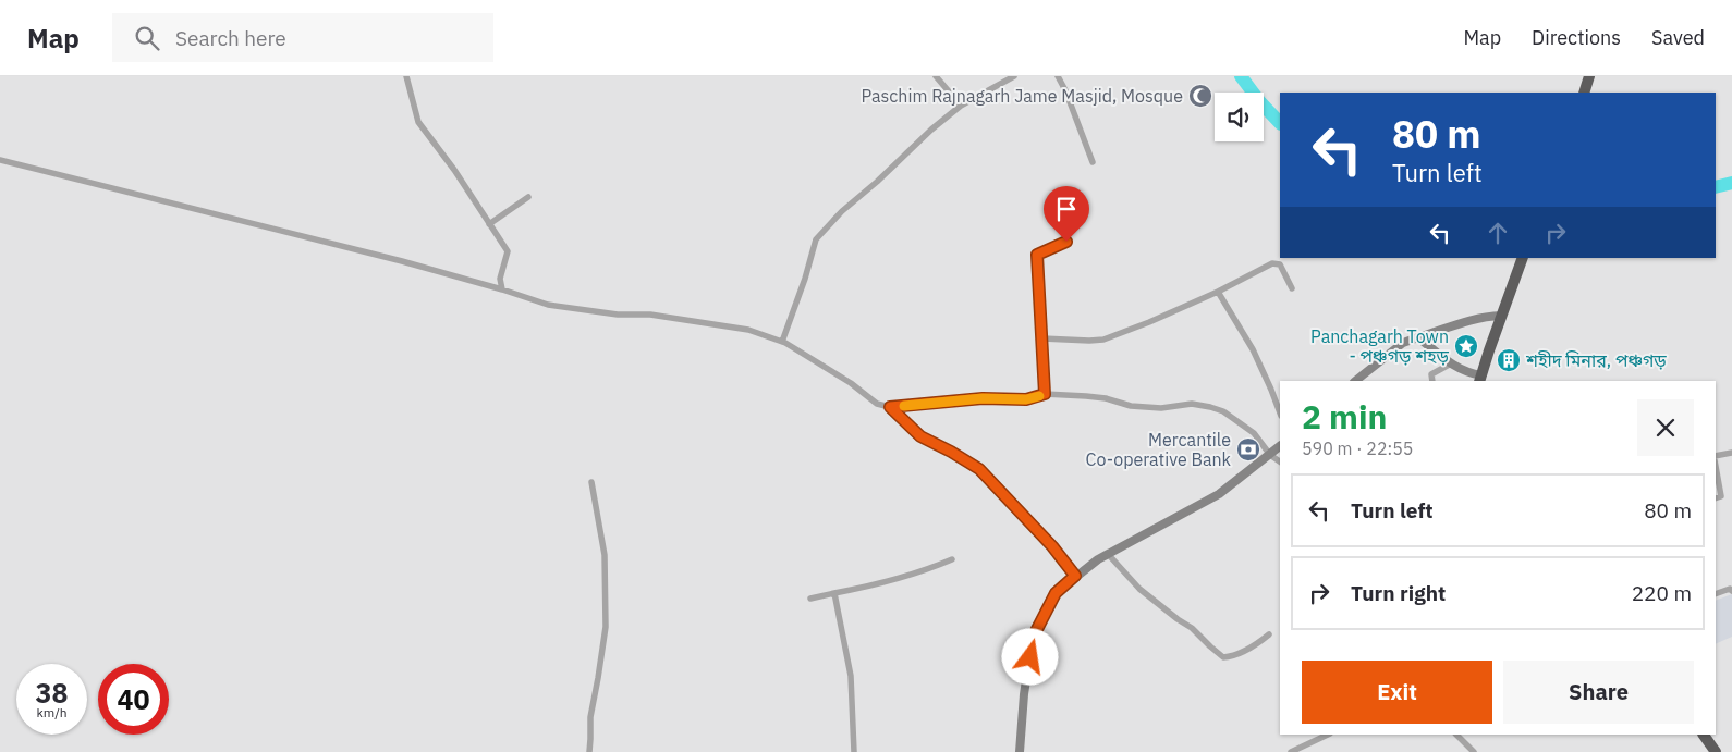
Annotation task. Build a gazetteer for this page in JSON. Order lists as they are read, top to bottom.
{
  "places": {
    "mosque": ["Paschim Rajnagarh Jame Masjid, Mosque"],
    "place": ["Panchagarh Town - পঞ্চগড় শহড়"],
    "building": ["শহীদ মিনার, পঞ্চগড়"],
    "bank": ["Mercantile Co-operative Bank"]
  },
  "page": {
    "header": "Map",
    "search": "Search here",
    "nav": ["Map", "Directions", "Saved"],
    "turn": ["80 m", "Turn left"],
    "heading": ["2 min", "590 m · 22:55"],
    "list": [
      {
        "name": "Turn left",
        "value": "80 m"
      },
      {
        "name": "Turn right",
        "value": "220 m"
      }
    ],
    "buttons": ["Exit", "Share"],
    "speed": "38 km/h",
    "limit": "40"
  }
}
